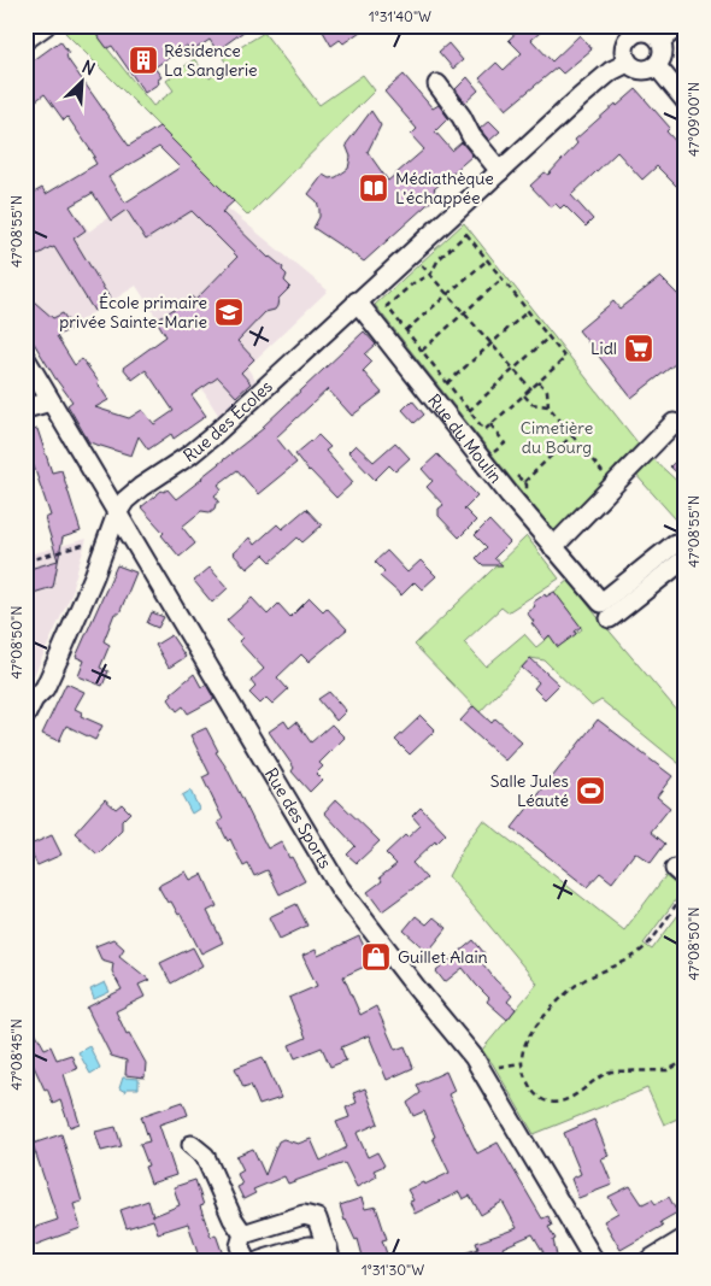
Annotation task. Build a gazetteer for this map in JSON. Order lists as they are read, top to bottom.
{
  "streets": {
    "street": ["Rue des Écoles", "Rue du Moulin", "Rue des Sports"]
  },
  "crossings": [
    ["Rue des Écoles", "Rue du Moulin"],
    ["Rue des Écoles", "Rue des Sports"]
  ],
  "parks": ["Cimetière du Bourg"],
  "places": {
    "building": ["Résidence La Sanglerie"],
    "library": ["Médiathèque L'échappée"],
    "school or university": ["École primaire privée Sainte-Marie"],
    "supermarket": ["Lidl"],
    "sports": ["Salle Jules Léauté"],
    "shop": ["Guillet Alain"]
  },
  "north": "top right",
  "coordinates": [
    "1°31'40\"W",
    "47°09'00\"N",
    "47°08'55\"N",
    "47°08'50\"N",
    "47°08'45\"N",
    "1°31'30\"W"
  ]
}
